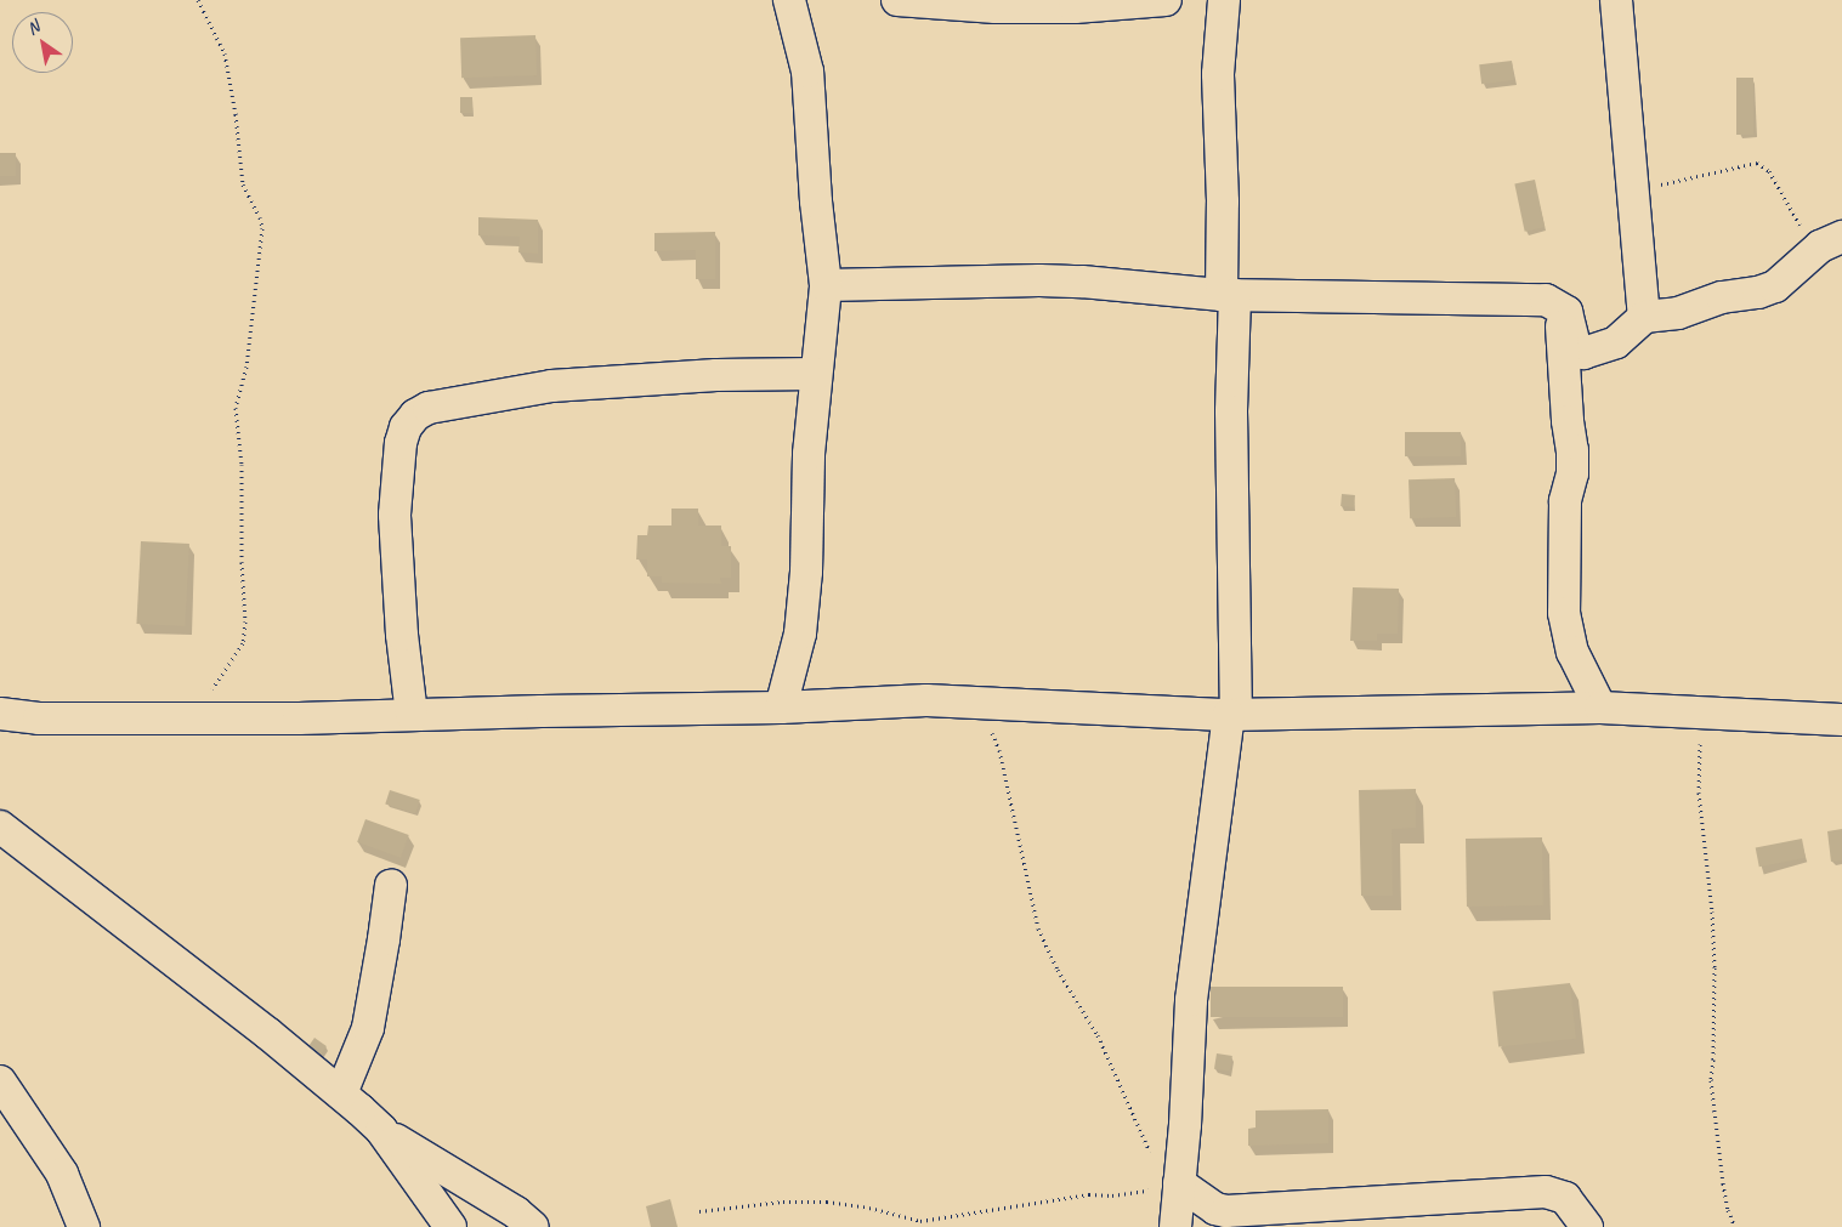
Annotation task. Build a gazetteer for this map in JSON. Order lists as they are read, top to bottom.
{
  "north": "top left"
}
